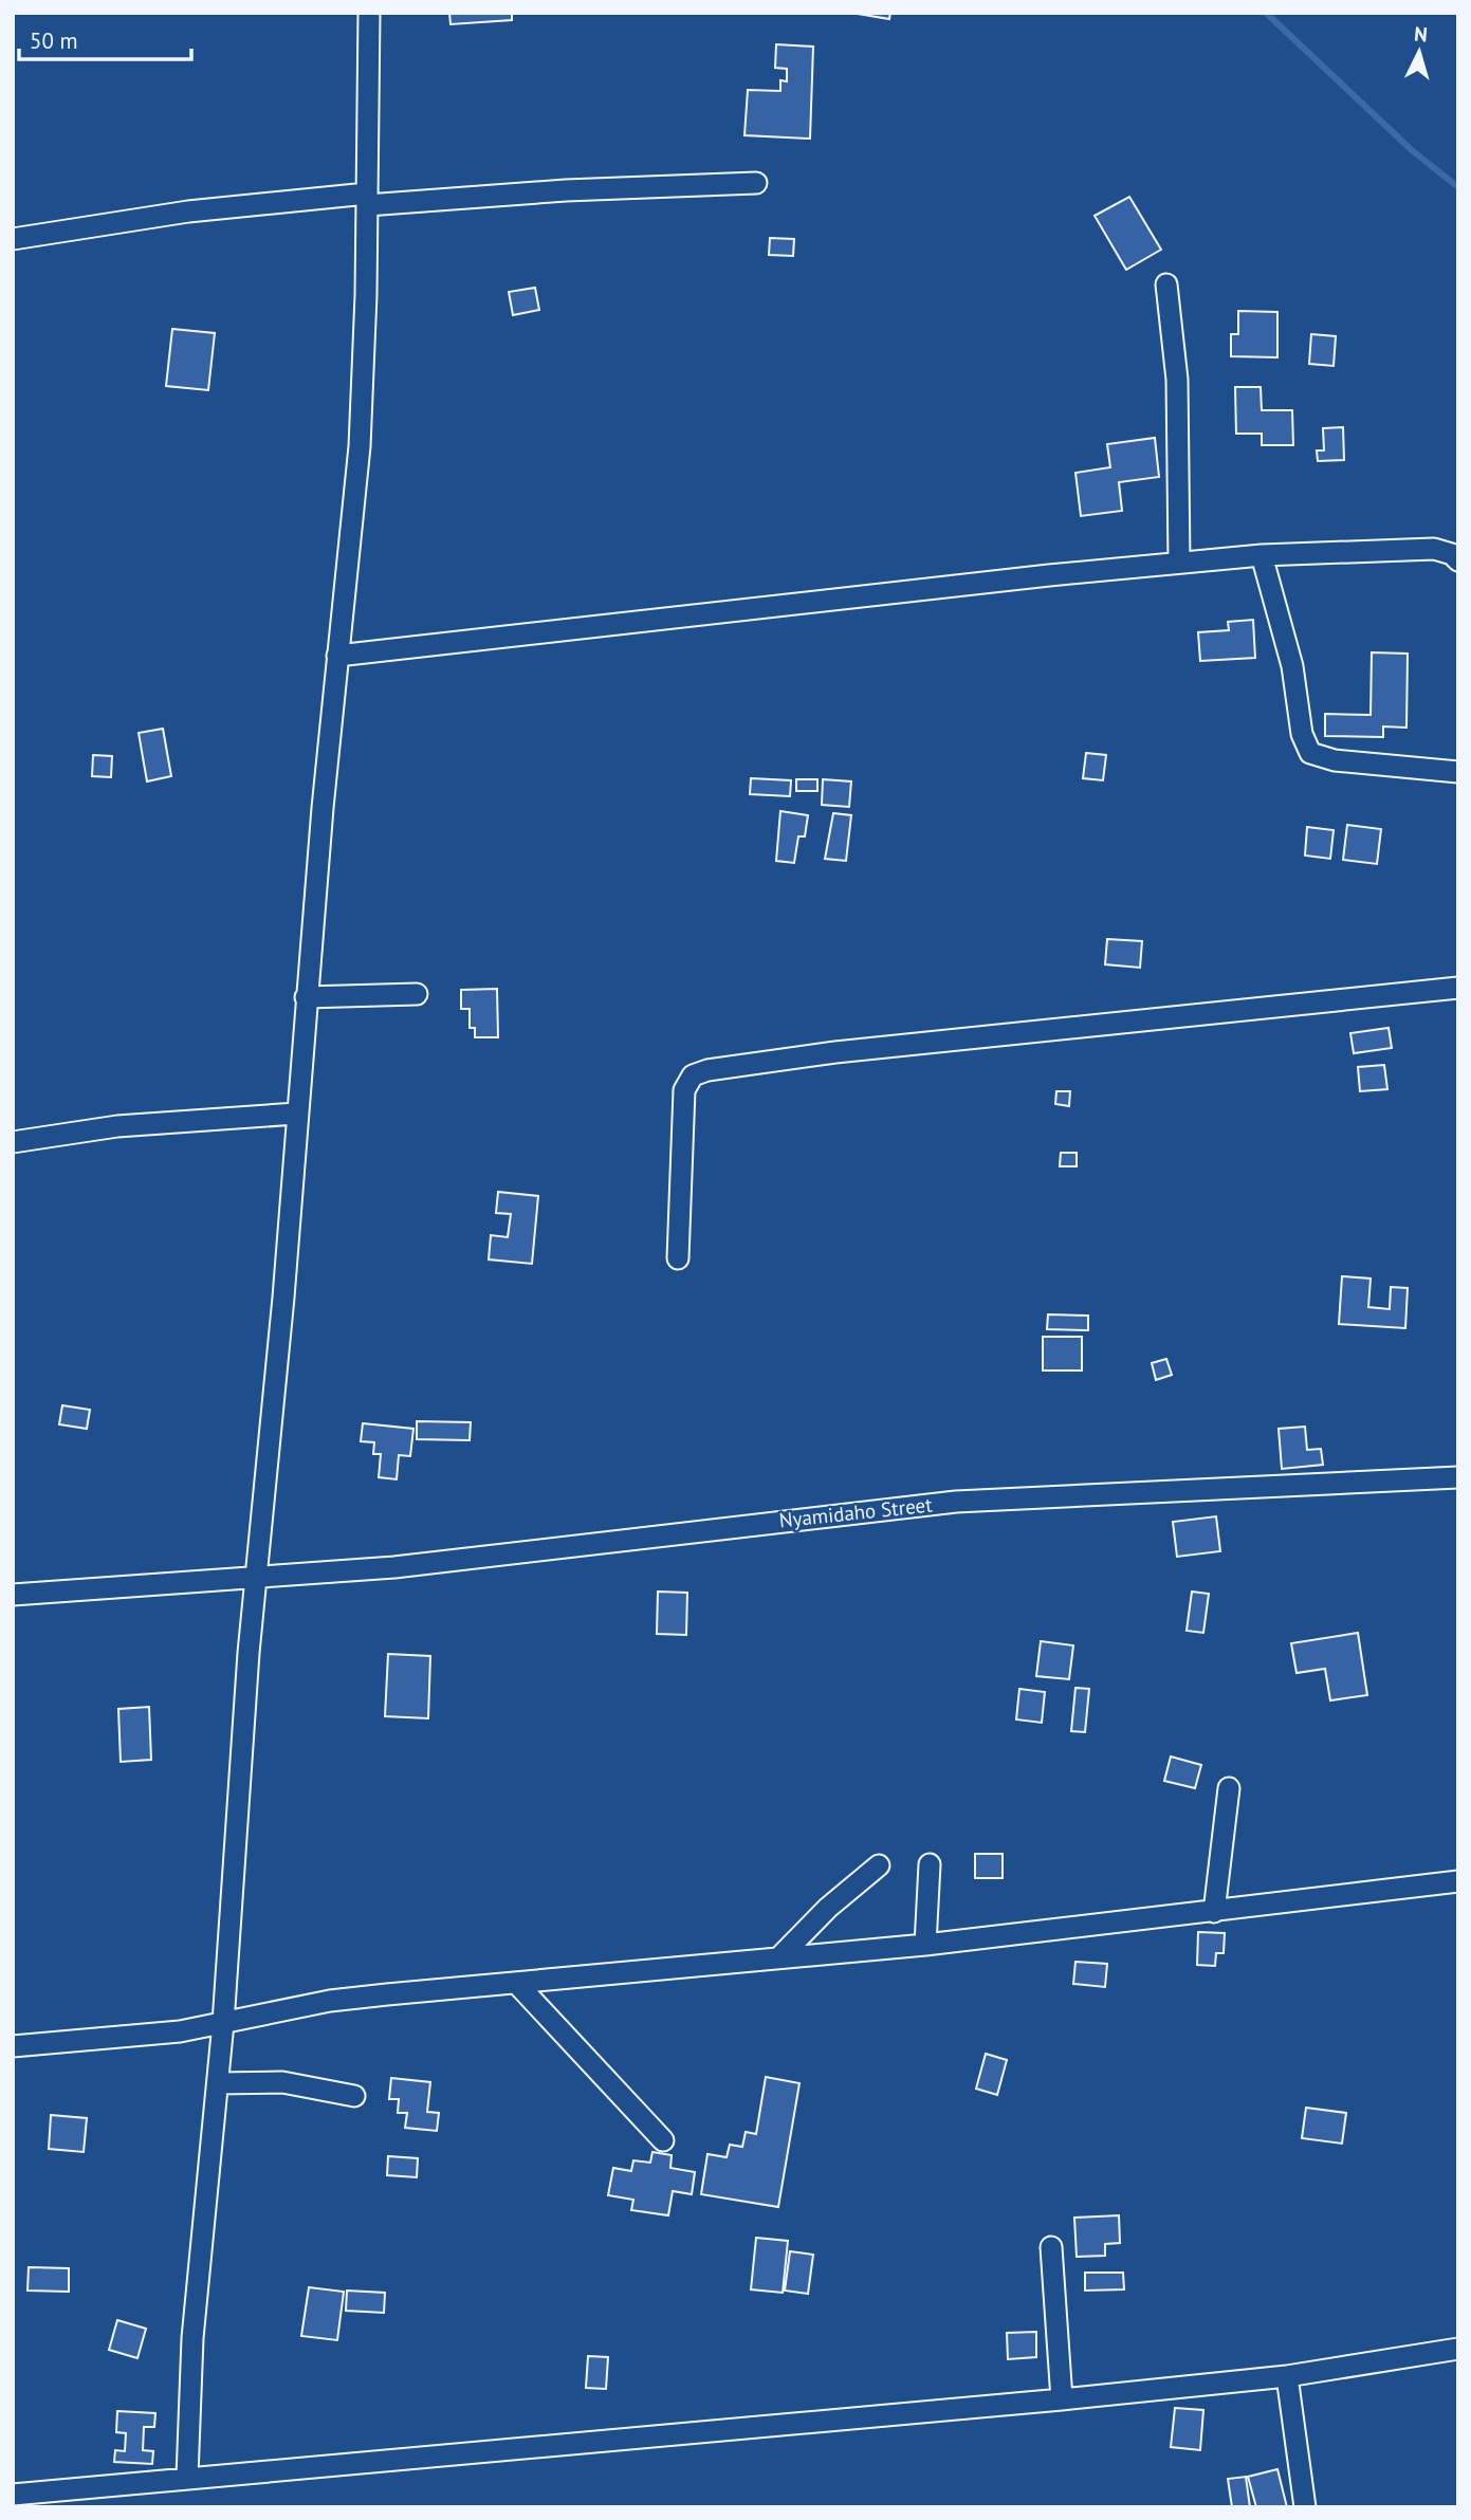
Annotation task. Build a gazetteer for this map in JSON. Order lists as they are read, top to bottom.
{
  "streets": {
    "street": ["Nyamidaho Street"]
  },
  "scale_bar": "50 m",
  "north": "top"
}
